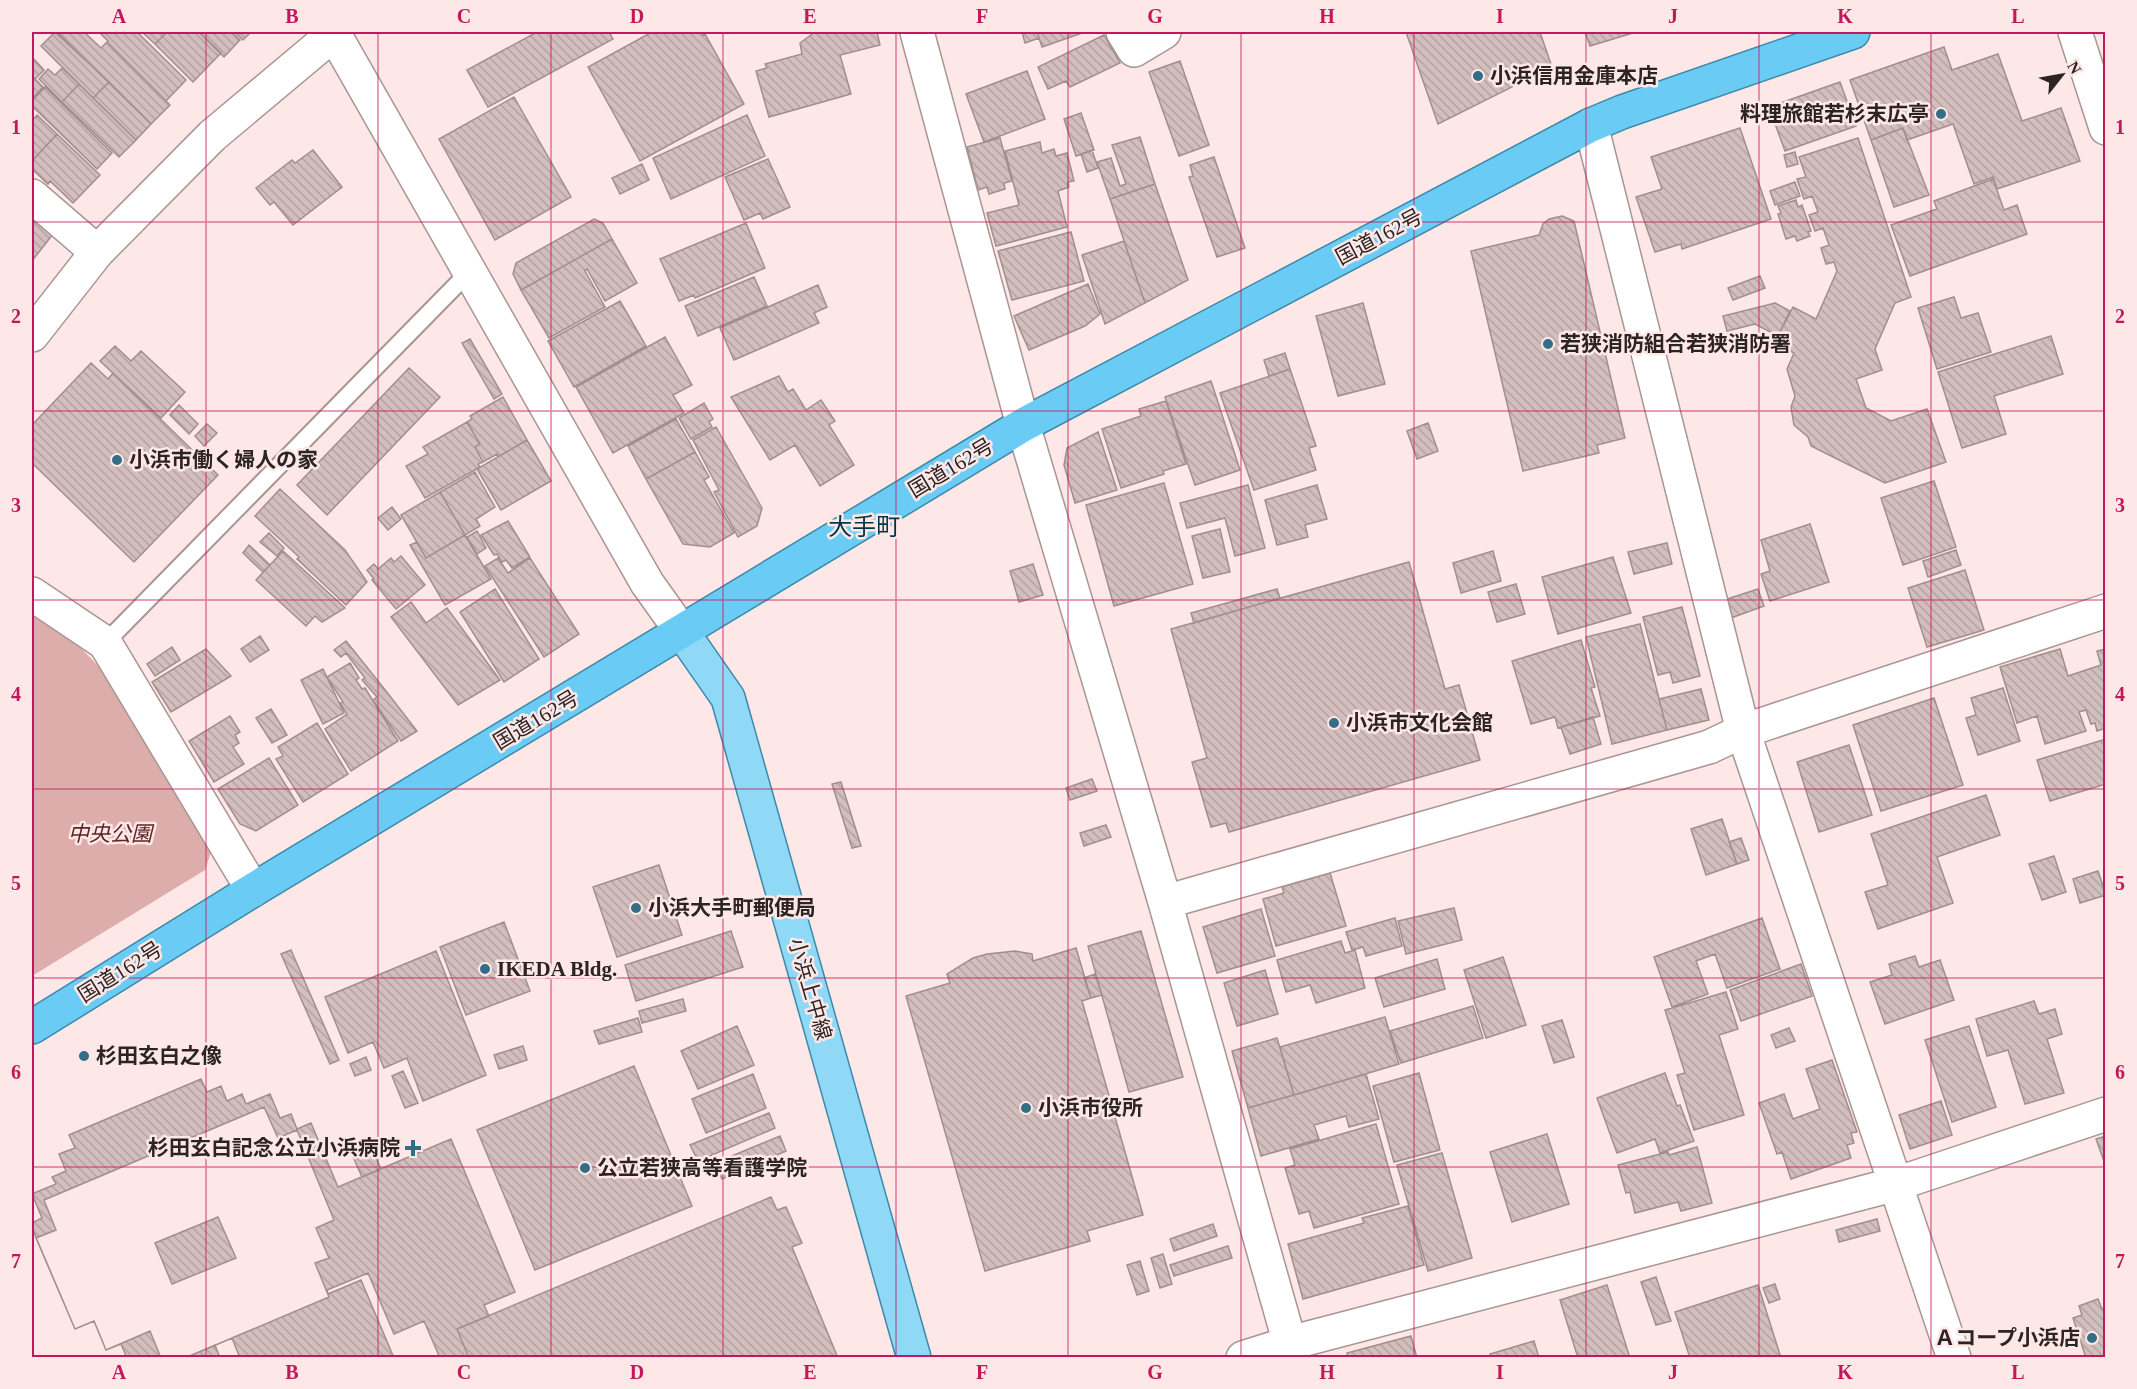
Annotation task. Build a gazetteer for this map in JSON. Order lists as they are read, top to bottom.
{
  "streets": {
    "highway": ["国道162号"],
    "main road": ["小浜上中線"]
  },
  "crossings": [
    ["国道162号", "小浜上中線"]
  ],
  "districts": ["大手町"],
  "parks": ["中央公園"],
  "places": {
    "other": [
      "小浜信用金庫本店",
      "料理旅館若杉末広亭",
      "若狭消防組合若狭消防署",
      "小浜市働く婦人の家",
      "小浜市文化会館",
      "小浜大手町郵便局",
      "IKEDA Bldg.",
      "杉田玄白之像",
      "小浜市役所",
      "公立若狭高等看護学院",
      "Ａコープ小浜店"
    ],
    "health": ["杉田玄白記念公立小浜病院"]
  },
  "north": "top right",
  "grid": {
    "columns": [
      "A",
      "B",
      "C",
      "D",
      "E",
      "F",
      "G",
      "H",
      "I",
      "J",
      "K",
      "L"
    ],
    "rows": [
      "1",
      "2",
      "3",
      "4",
      "5",
      "6",
      "7"
    ]
  }
}
